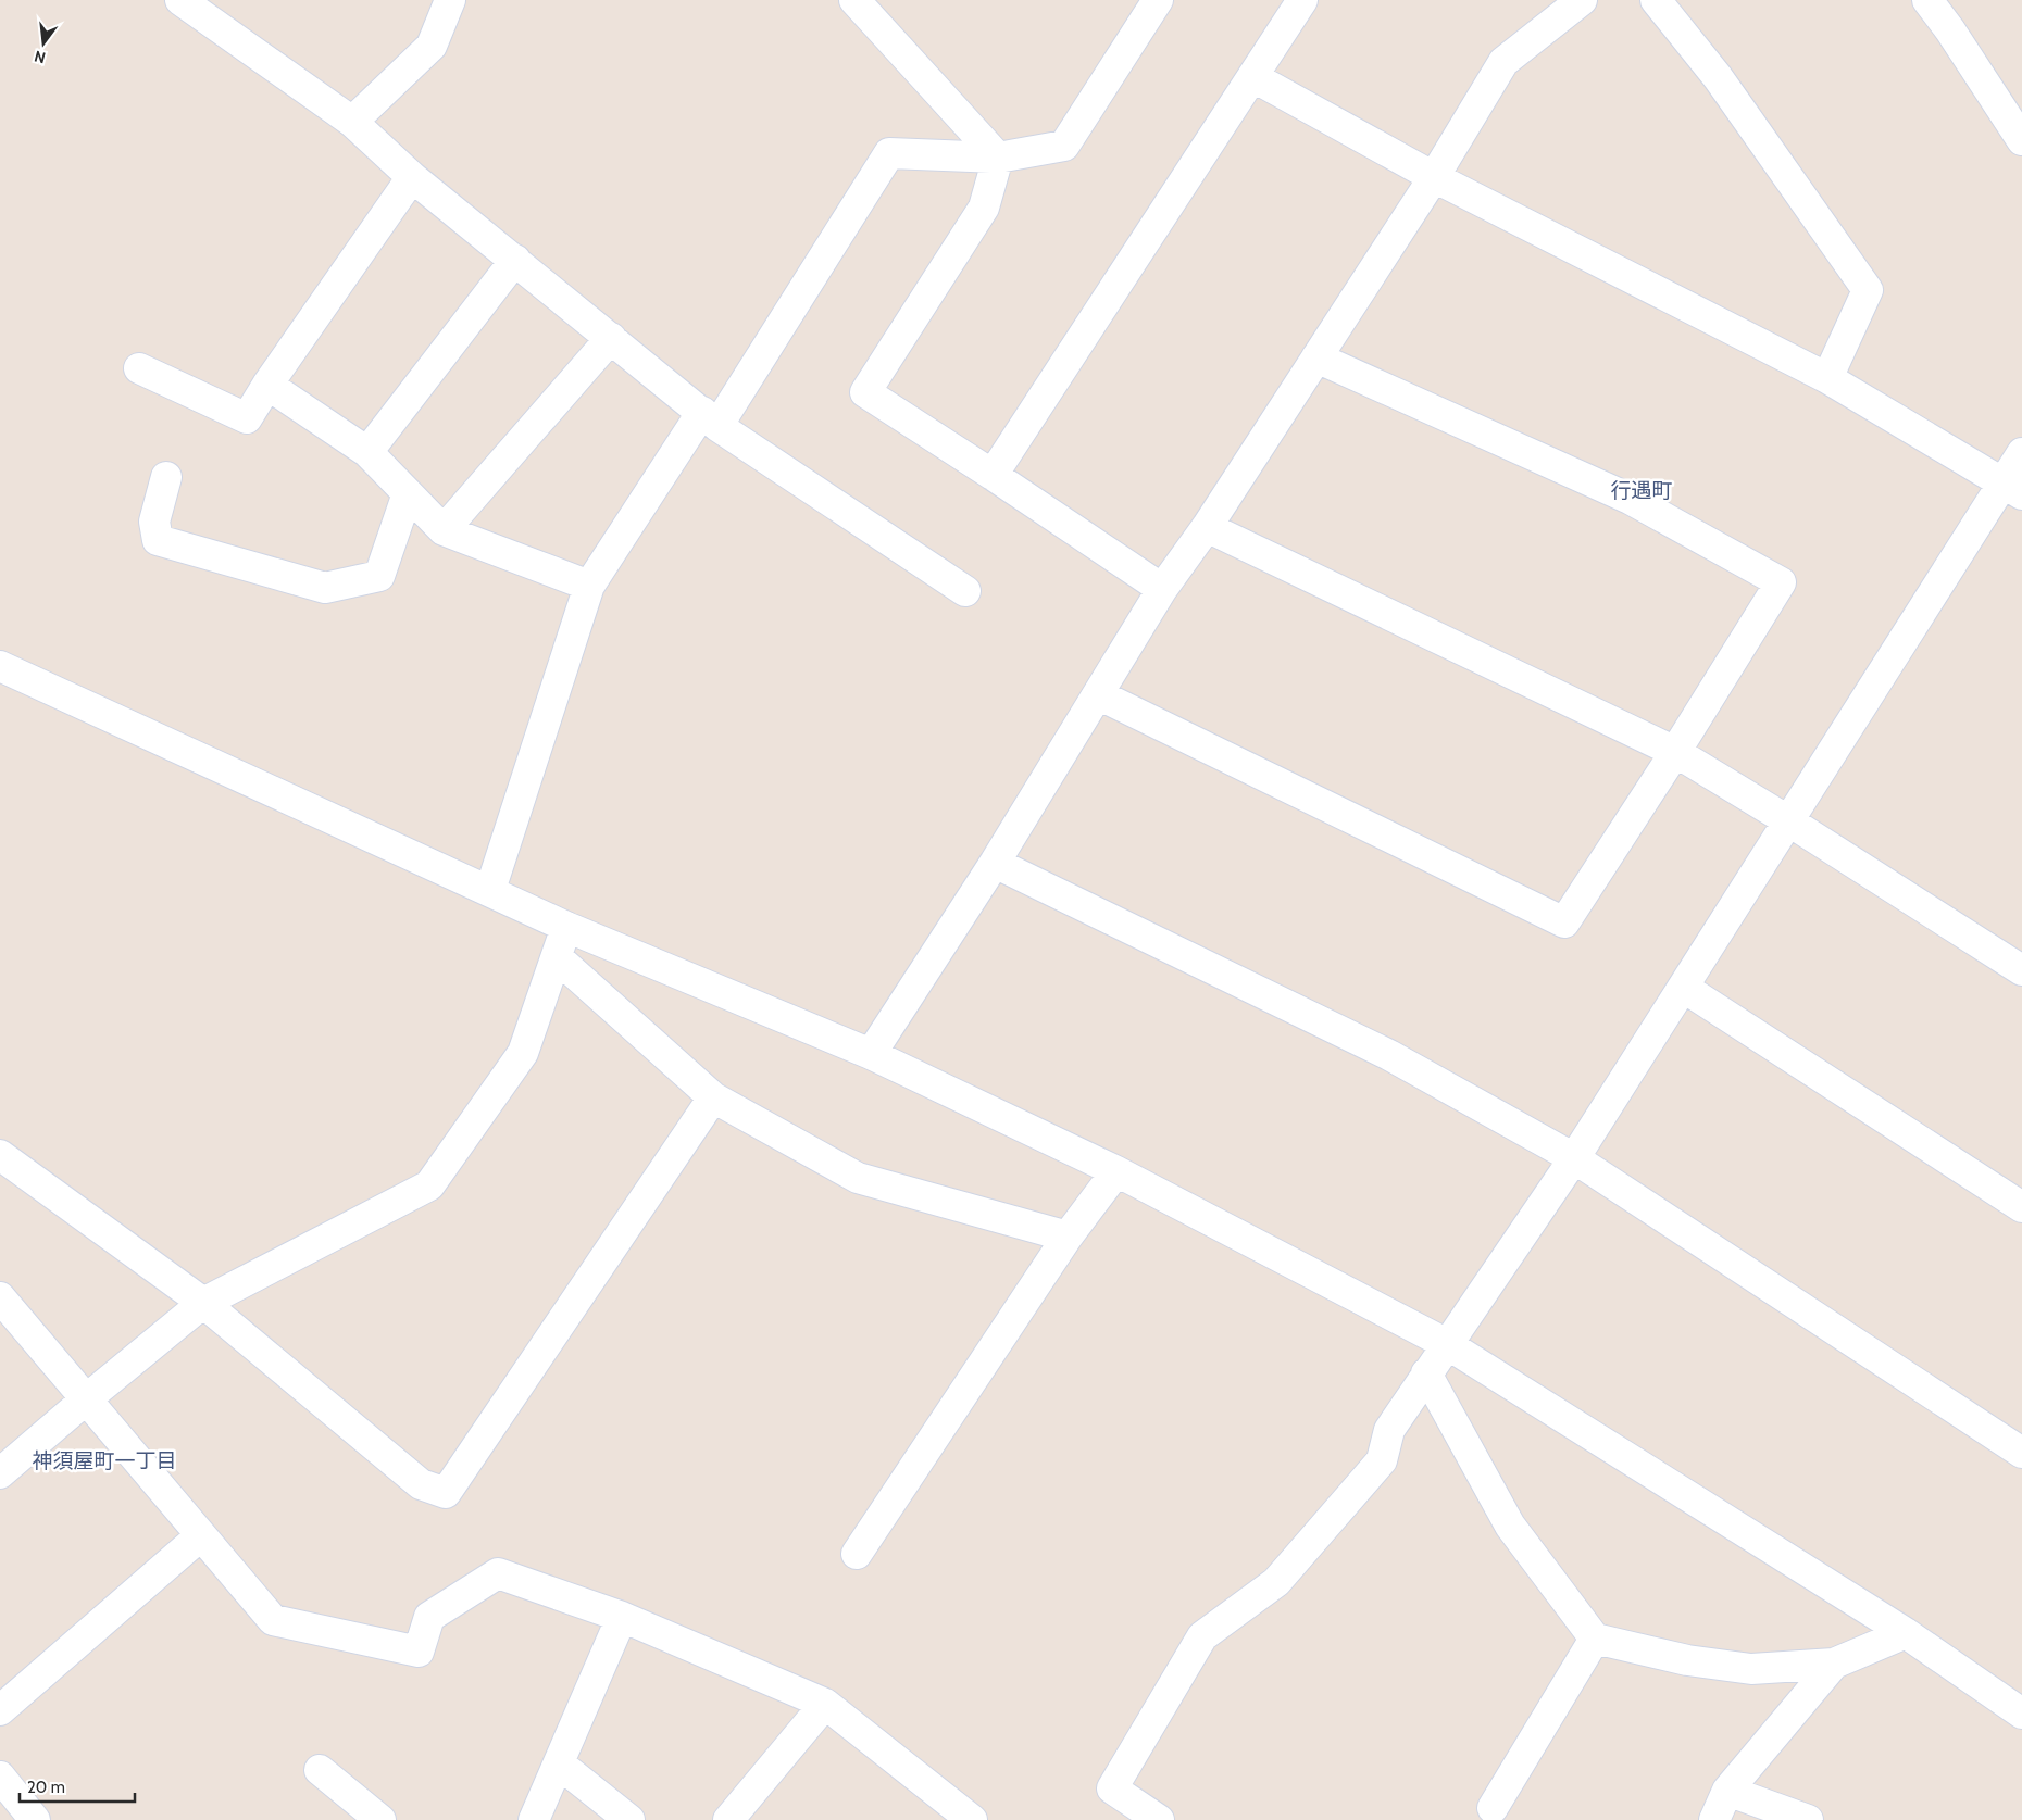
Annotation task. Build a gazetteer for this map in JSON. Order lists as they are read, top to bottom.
{
  "districts": ["行遇町", "神須屋町一丁目"],
  "scale_bar": "20 m",
  "north": "bottom"
}
